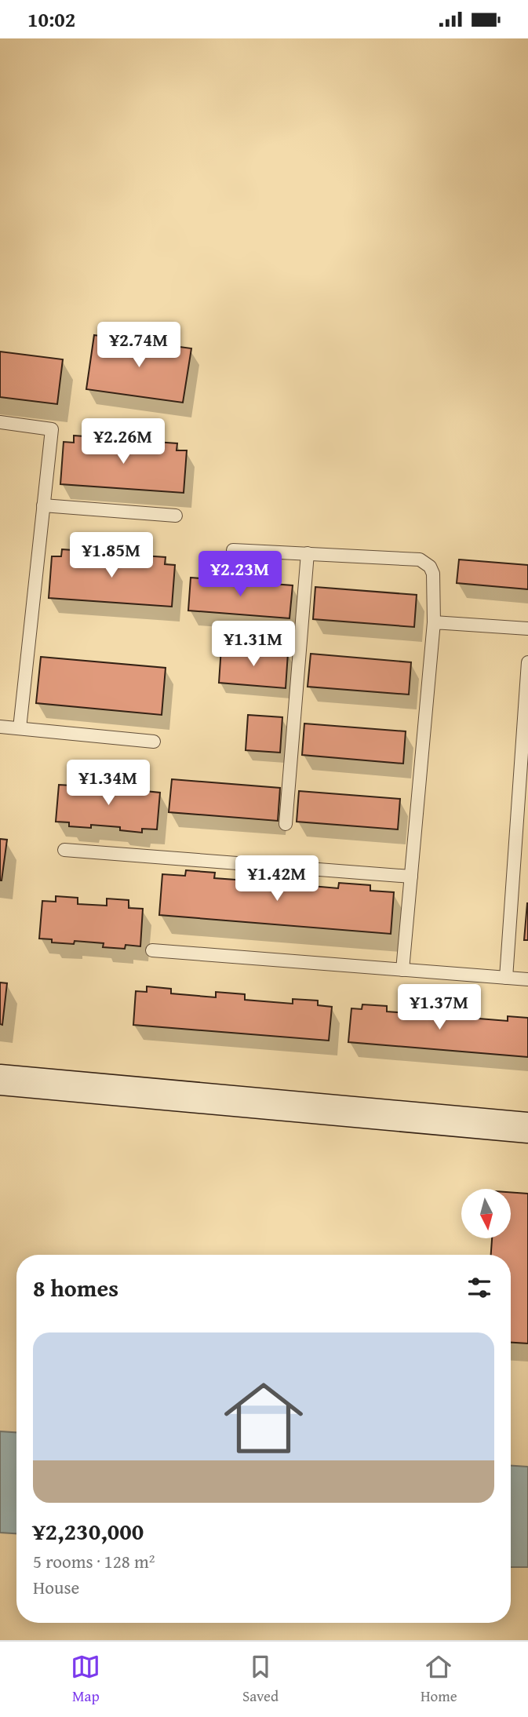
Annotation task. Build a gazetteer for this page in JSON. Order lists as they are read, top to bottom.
{
  "north": "bottom",
  "page": {
    "status": "10:02",
    "price": [
      "¥2.74M",
      "¥2.26M",
      "¥1.85M",
      "¥2.23M",
      "¥1.31M",
      "¥1.34M",
      "¥1.42M",
      "¥1.37M"
    ],
    "heading": "8 homes",
    "list": [
      {
        "name": "¥2,230,000",
        "note": "5 rooms · 128 m² · House"
      }
    ],
    "tabs": ["Map", "Saved", "Home"]
  }
}
